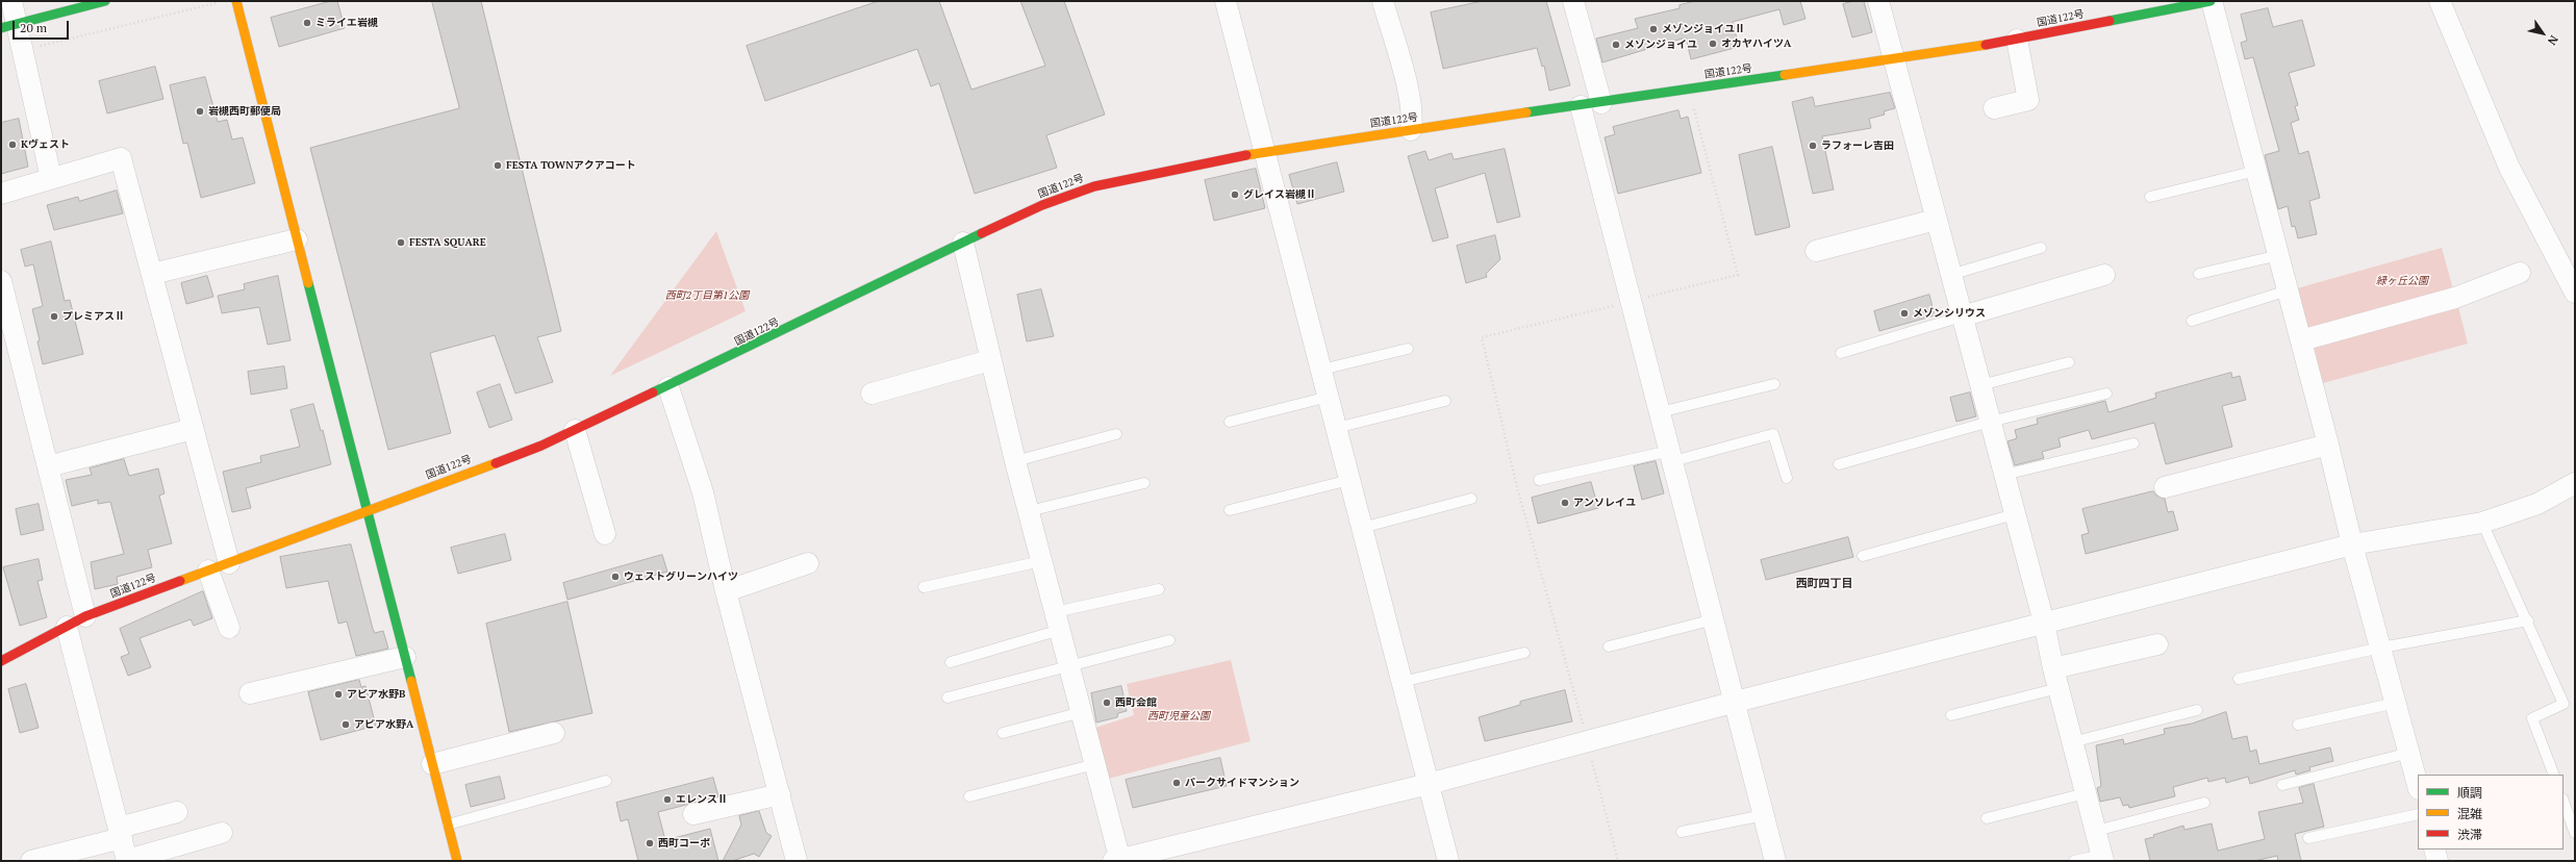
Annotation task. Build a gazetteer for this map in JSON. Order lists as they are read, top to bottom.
{
  "streets": {
    "main road": ["国道122号"]
  },
  "districts": ["西町四丁目"],
  "parks": ["緑ヶ丘公園", "西町2丁目第1公園", "西町児童公園"],
  "places": [
    "ミライエ岩槻",
    "メゾンジョイユⅡ",
    "オカヤハイツA",
    "メゾンジョイユ",
    "岩槻西町郵便局",
    "Kヴェスト",
    "ラフォーレ吉田",
    "FESTA TOWNアクアコート",
    "グレイス岩槻Ⅱ",
    "FESTA SQUARE",
    "メゾンシリウス",
    "プレミアスⅡ",
    "アンソレイユ",
    "ウェストグリーンハイツ",
    "アピア水野B",
    "西町会館",
    "アピア水野A",
    "パークサイドマンション",
    "エレンスⅡ",
    "西町コーポ"
  ],
  "legend": ["順調", "混雑", "渋滞"],
  "scale_bar": "20 m",
  "north": "bottom right"
}
